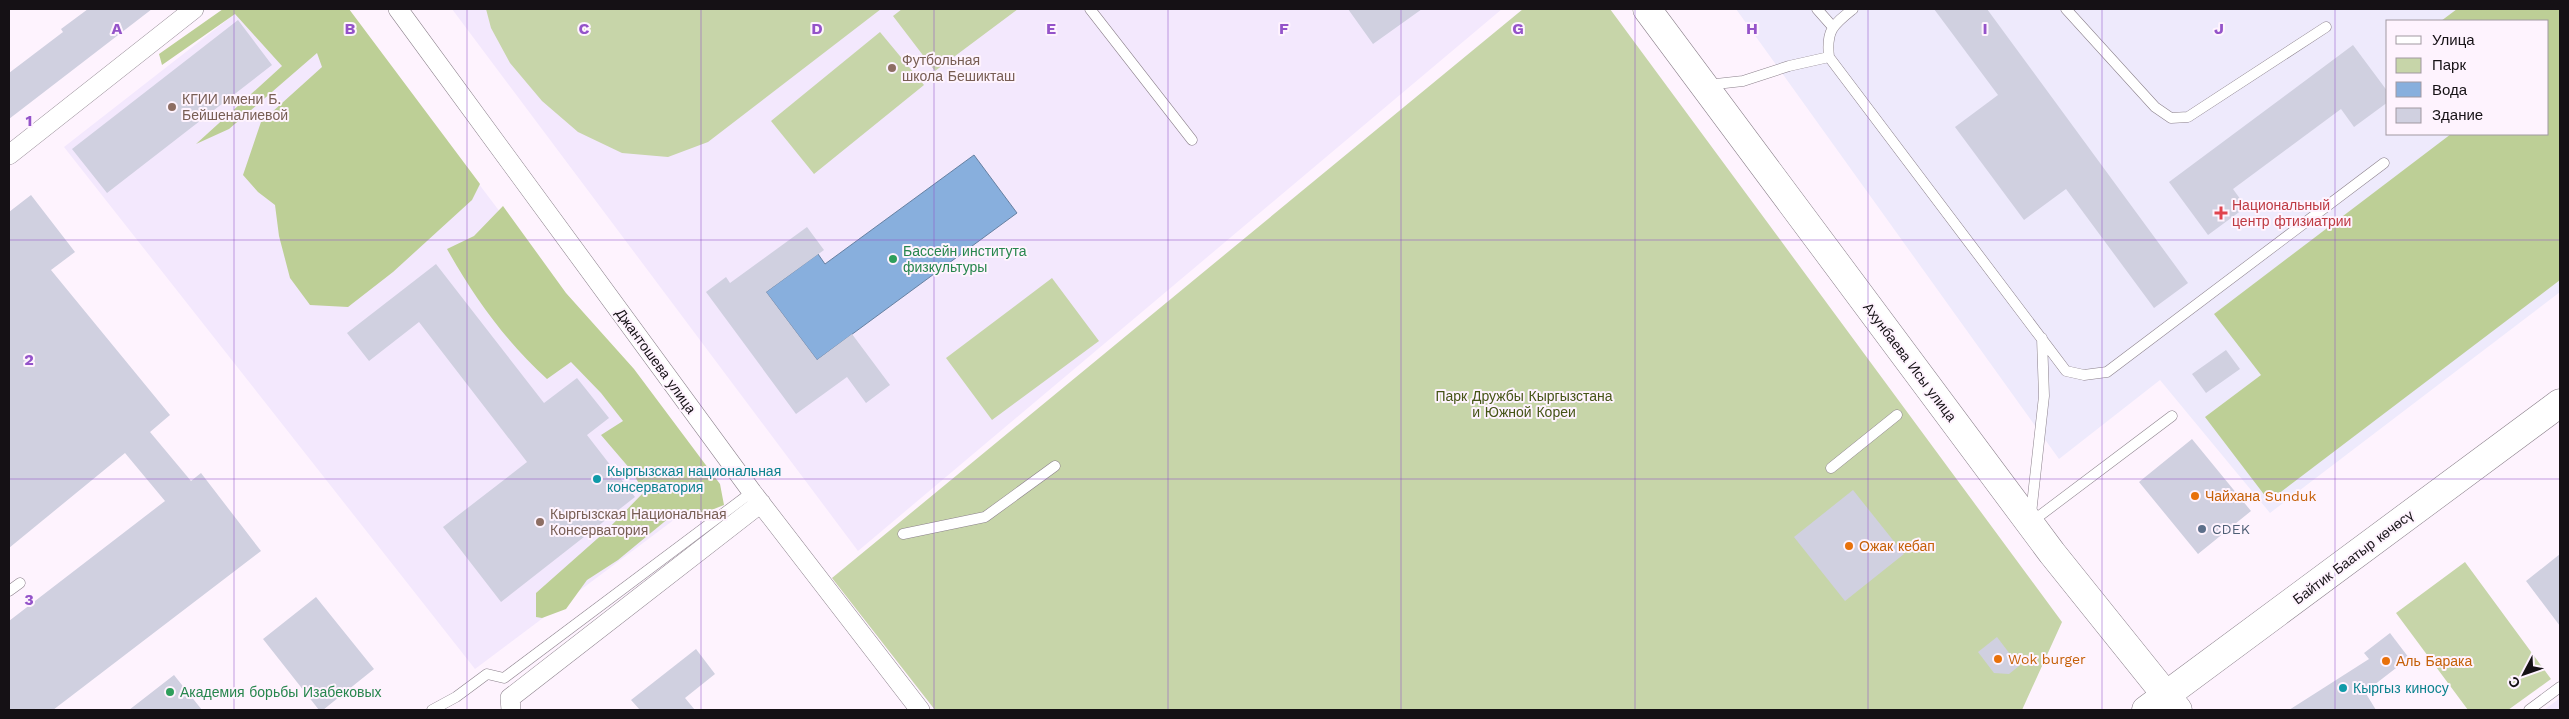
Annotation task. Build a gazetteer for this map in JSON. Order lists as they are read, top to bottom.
{
  "streets": {
    "main road": ["Ахунбаева Исы улица", "Байтик Баатыр көчөсү"],
    "street": ["Джантошева улица"]
  },
  "crossings": [
    ["Ахунбаева Исы улица", "Байтик Баатыр көчөсү"]
  ],
  "parks": ["Парк Дружбы Кыргызстана и Южной Кореи"],
  "places": {
    "other": [
      "Футбольная школа Бешикташ",
      "КГИИ имени Б. Бейшеналиевой",
      "Бассейн института физкультуры",
      "Кыргызская национальная консерватория",
      "Чайхана Sunduk",
      "Кыргызская Национальная Консерватория",
      "CDEK",
      "Ожак кебап",
      "Wok burger",
      "Аль Барака",
      "Кыргыз киносу",
      "Академия борьбы Изабековых"
    ],
    "health": ["Национальный центр фтизиатрии"]
  },
  "legend": [
    "Улица",
    "Парк",
    "Вода",
    "Здание"
  ],
  "north": "bottom left",
  "grid": {
    "columns": [
      "A",
      "B",
      "C",
      "D",
      "E",
      "F",
      "G",
      "H",
      "I",
      "J"
    ],
    "rows": ["1", "2", "3"]
  }
}
